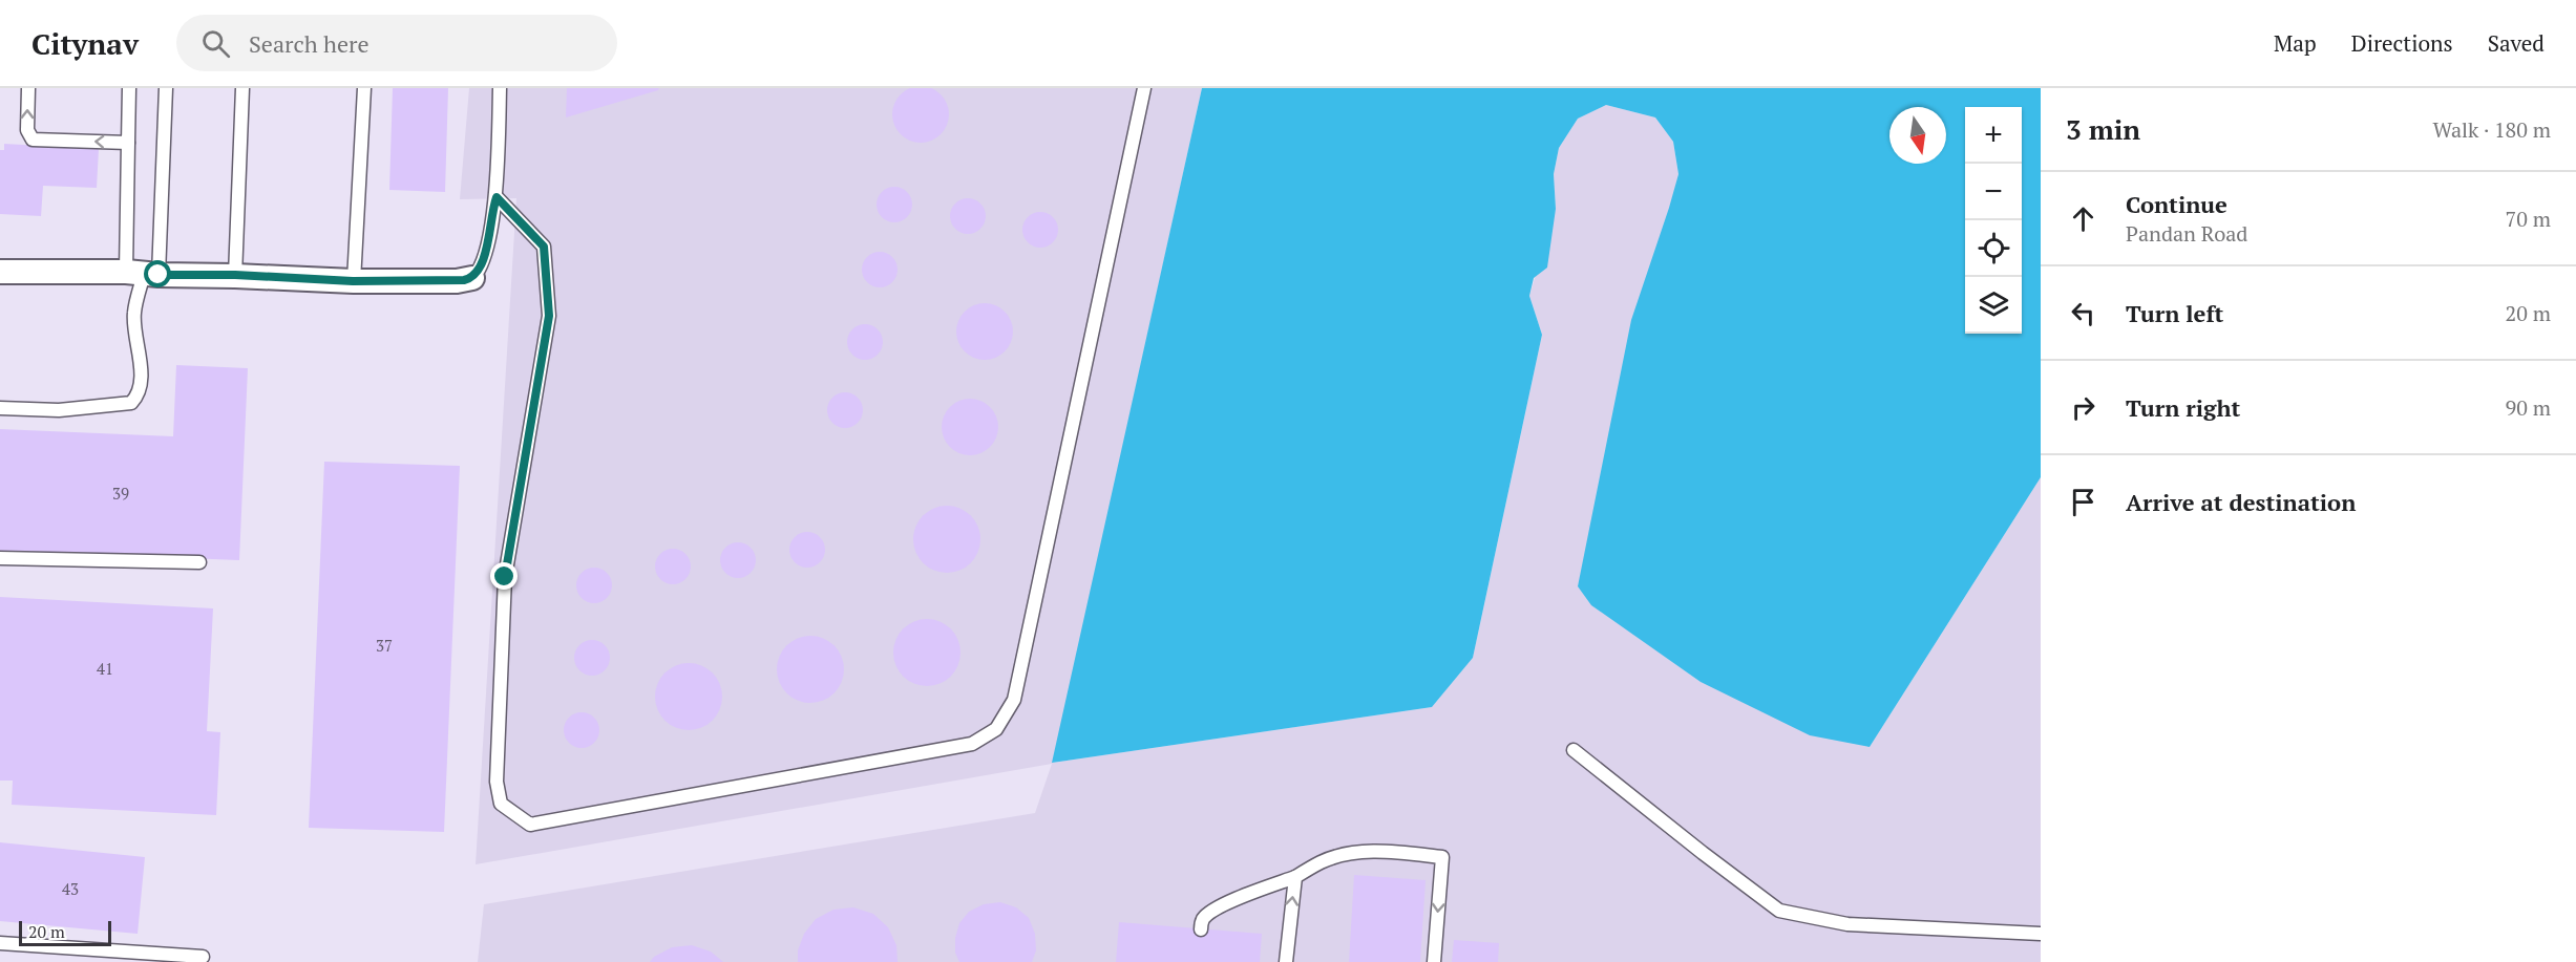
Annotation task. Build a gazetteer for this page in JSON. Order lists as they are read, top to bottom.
{
  "house_numbers": [
    "39",
    "37",
    "41",
    "43"
  ],
  "scale_bar": "20 m",
  "north": "bottom",
  "page": {
    "header": "Citynav",
    "search": "Search here",
    "nav": ["Map", "Directions", "Saved"],
    "heading": ["3 min", "Walk · 180 m"],
    "map_buttons": ["+", "−"],
    "list": [
      ["Continue", "Pandan Road", "70 m"],
      ["Turn left", "20 m"],
      ["Turn right", "90 m"],
      "Arrive at destination"
    ],
    "scale": "20 m"
  }
}
